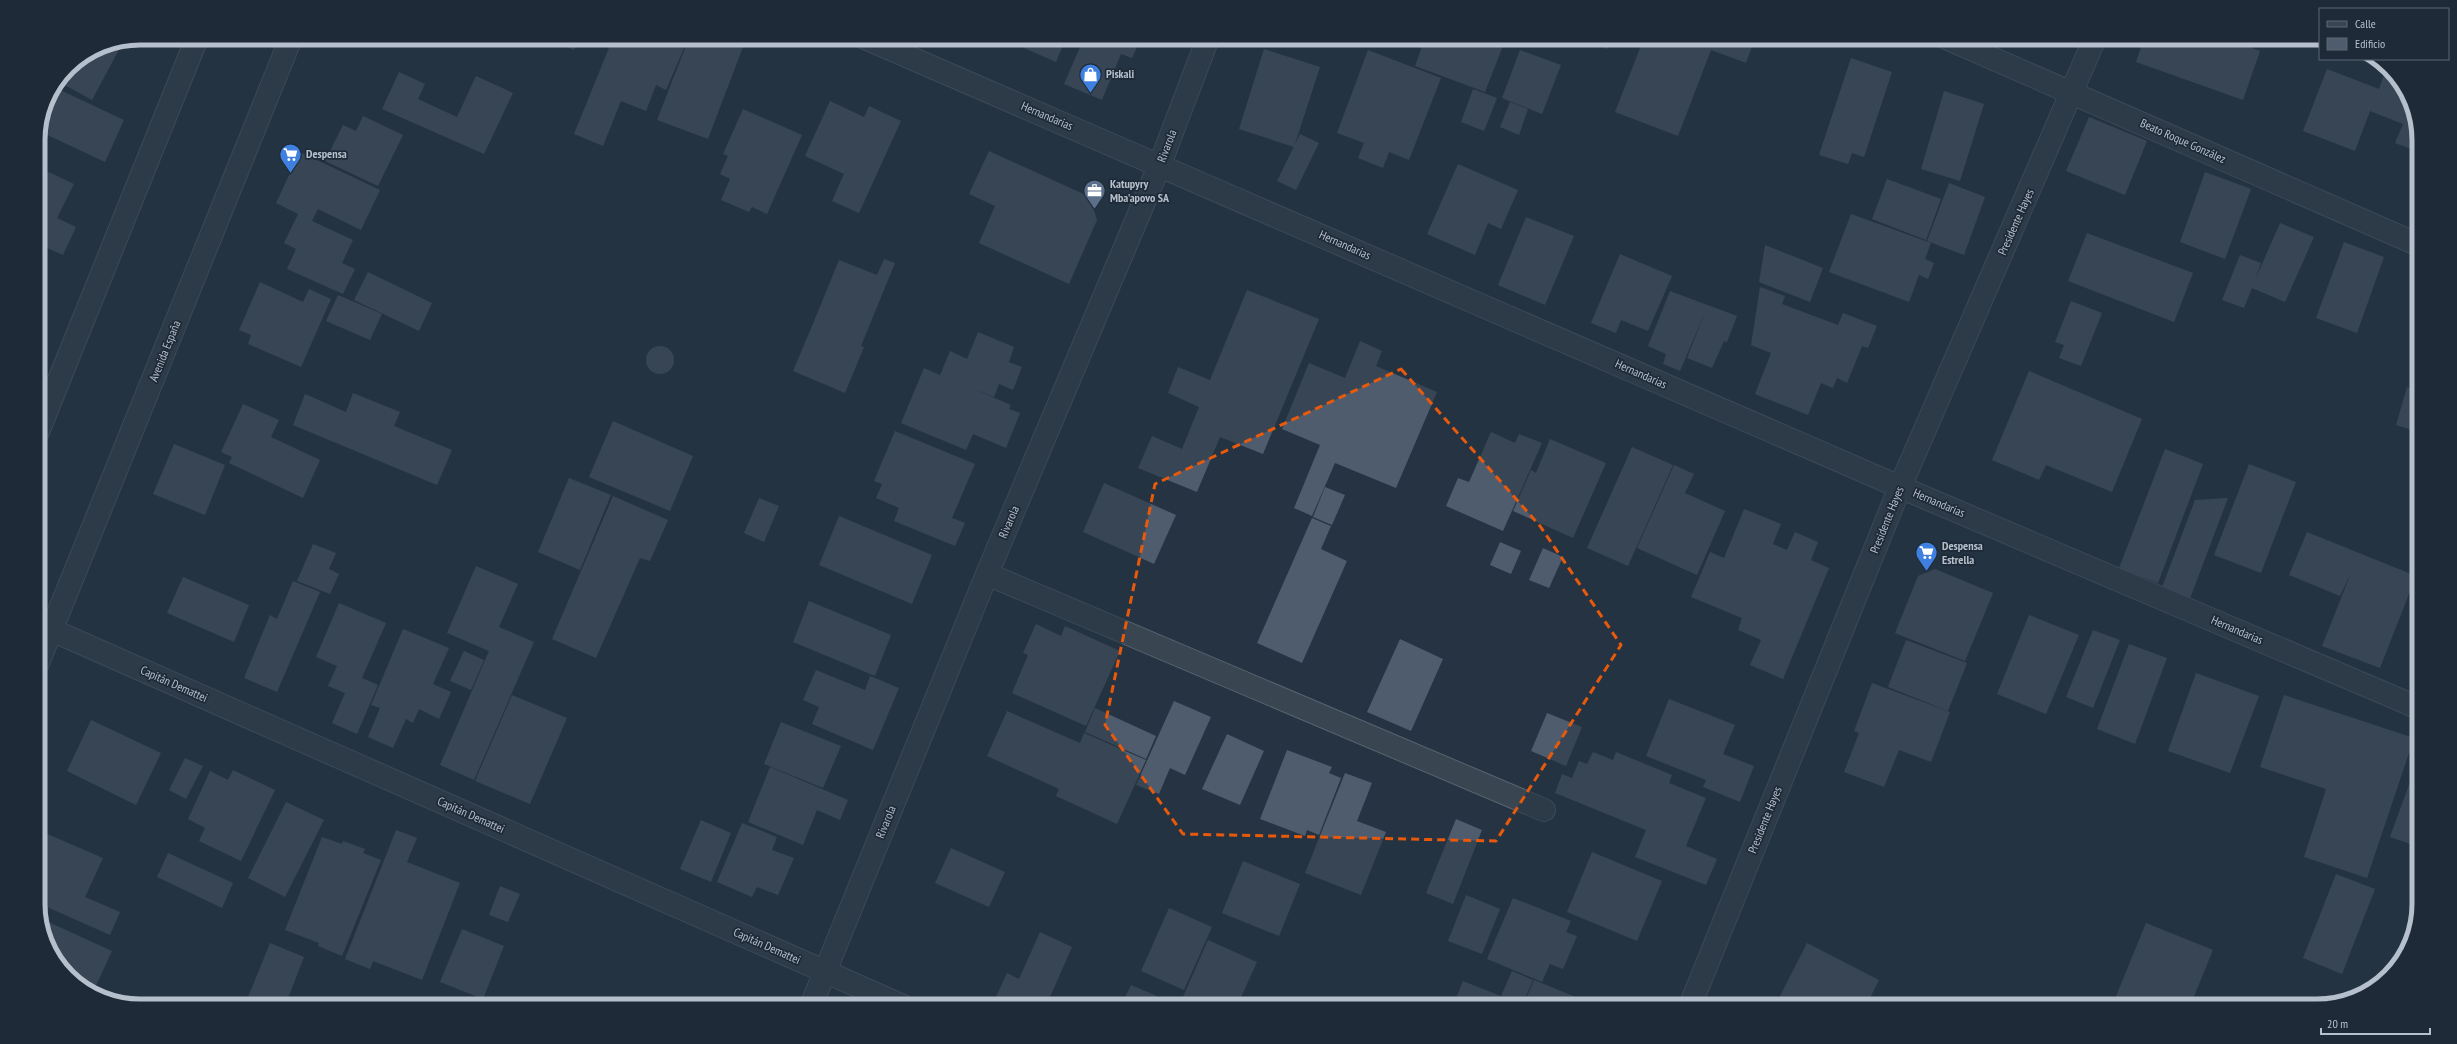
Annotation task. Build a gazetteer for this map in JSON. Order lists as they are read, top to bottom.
{
  "streets": {
    "street": [
      "Hernandarias",
      "Beato Roque González",
      "Rivarola",
      "Presidente Hayes",
      "Avenida España",
      "Capitán Demattei"
    ]
  },
  "crossings": [
    ["Hernandarias", "Rivarola"],
    ["Hernandarias", "Presidente Hayes"],
    ["Beato Roque González", "Presidente Hayes"],
    ["Rivarola", "Capitán Demattei"],
    ["Avenida España", "Capitán Demattei"]
  ],
  "places": {
    "shop": ["Piskali"],
    "supermarket": ["Despensa", "Despensa Estrella"],
    "office": ["Katupyry Mba'apovo SA"]
  },
  "legend": ["Calle", "Edificio"],
  "scale_bar": "20 m"
}
